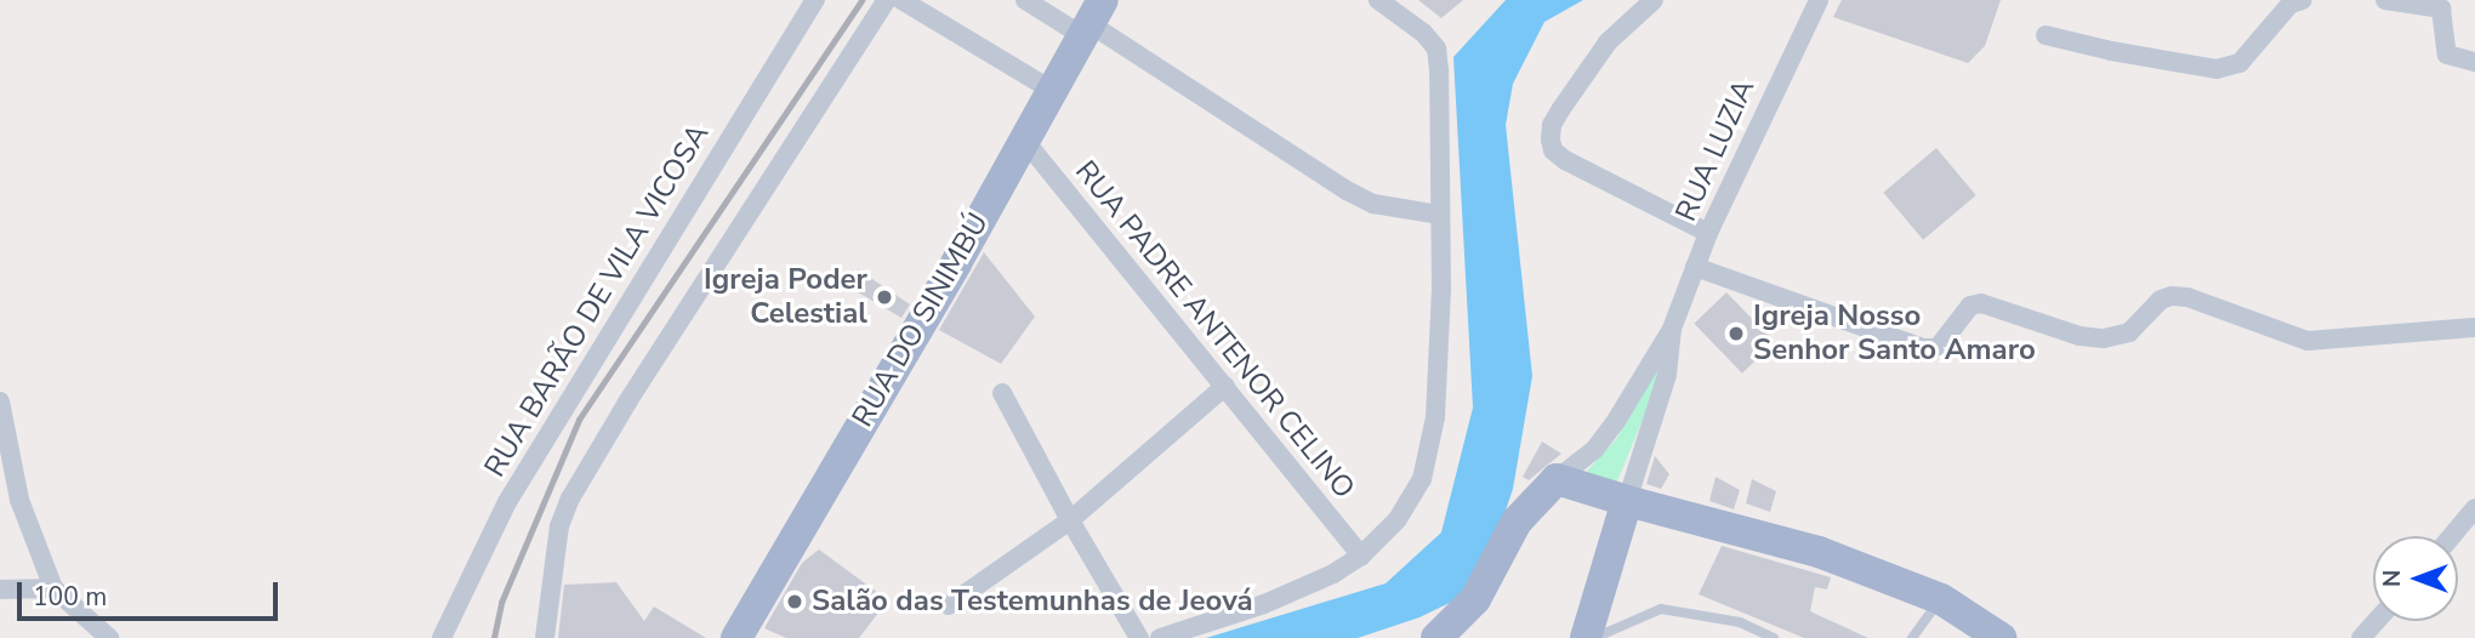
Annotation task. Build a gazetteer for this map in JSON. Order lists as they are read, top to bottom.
{
  "streets": {
    "main road": ["RUA DO SINIMBÚ"],
    "street": ["RUA LUZIA", "RUA BARÃO DE VILA VICOSA", "RUA PADRE ANTENOR CELINO"]
  },
  "crossings": [
    ["RUA DO SINIMBÚ", "RUA PADRE ANTENOR CELINO"]
  ],
  "places": ["Igreja Poder Celestial", "Igreja Nosso Senhor Santo Amaro", "Salão das Testemunhas de Jeová"],
  "scale_bar": "100 m",
  "north": "left"
}
